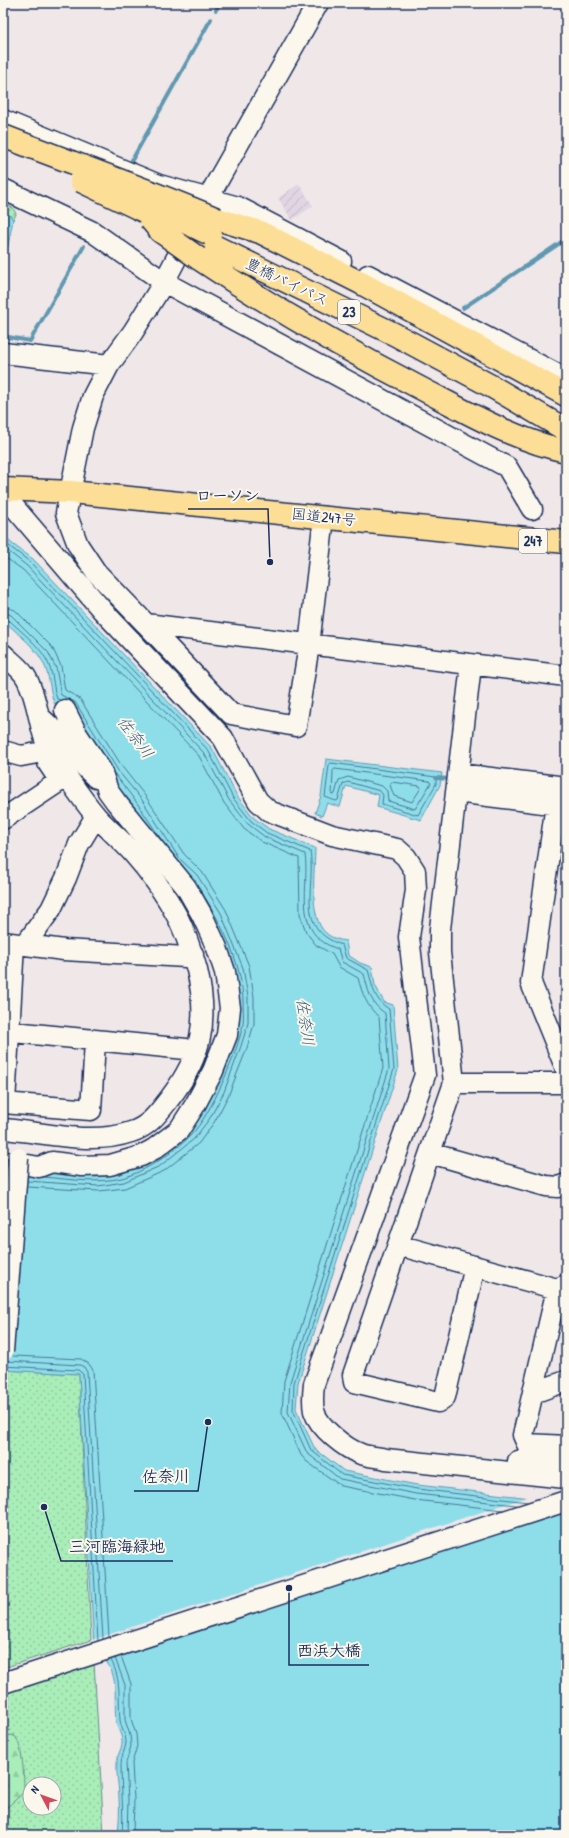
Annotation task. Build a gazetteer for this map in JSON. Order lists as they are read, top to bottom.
{
  "streets": {
    "highway": [
      "豊橋バイパス",
      "23",
      "国道247号",
      "247"
    ]
  },
  "water": ["佐奈川"],
  "places": [
    "ローソン",
    "佐奈川",
    "三河臨海緑地",
    "西浜大橋"
  ],
  "north": "top left"
}
